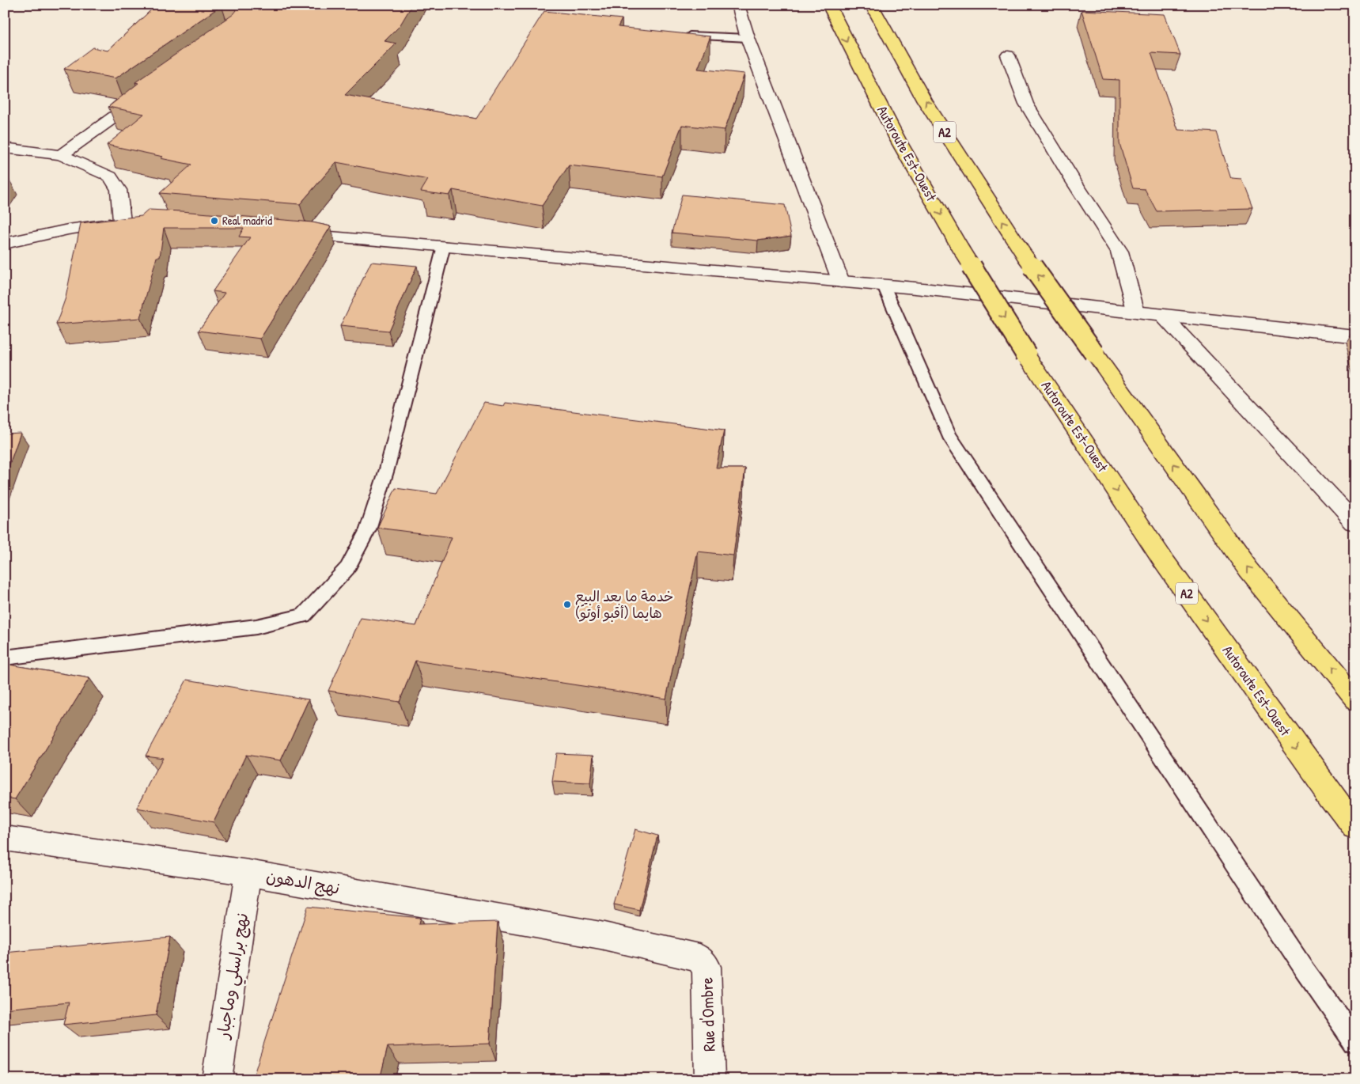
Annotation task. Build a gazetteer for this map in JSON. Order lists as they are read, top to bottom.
{
  "streets": {
    "highway": ["A2", "Autoroute Est-Ouest"],
    "street": ["نهج الدهون", "نهج براسلي وماجبار", "Rue d'Ombre"]
  },
  "crossings": [
    ["نهج الدهون", "نهج براسلي وماجبار"],
    ["نهج الدهون", "Rue d'Ombre"]
  ],
  "places": ["Real madrid", "خدمة ما بعد البيع هايما (أقبو أوتو)"]
}
